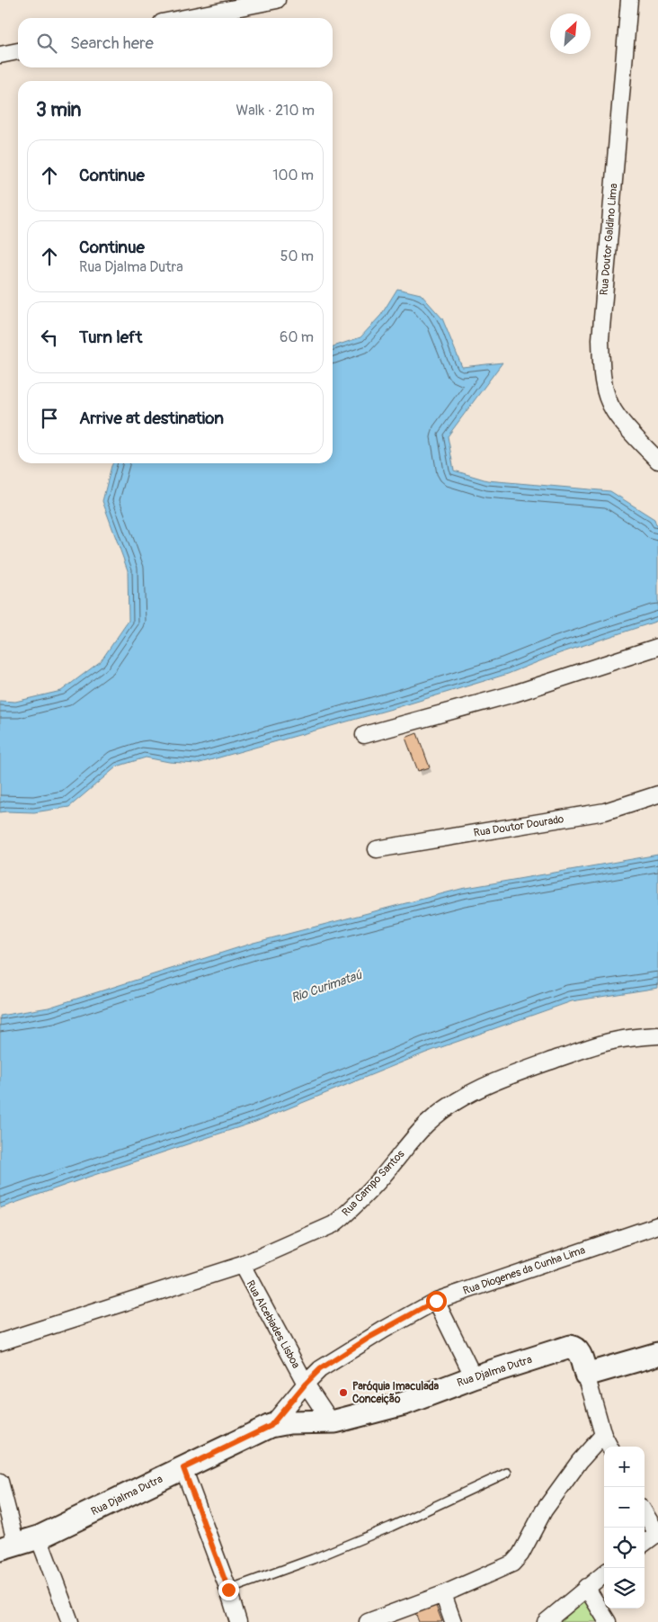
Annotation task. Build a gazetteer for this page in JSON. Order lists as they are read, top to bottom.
{
  "streets": {
    "main road": ["Rua Djalma Dutra"],
    "street": [
      "Rua Doutor Galdino Lima",
      "Rua Doutor Dourado",
      "Rua Campo Santos",
      "Rua Diogenes da Cunha Lima",
      "Rua Alcebiades Lisboa"
    ]
  },
  "crossings": [
    ["Rua Campo Santos", "Rua Alcebiades Lisboa"],
    ["Rua Diogenes da Cunha Lima", "Rua Alcebiades Lisboa"],
    ["Rua Diogenes da Cunha Lima", "Rua Djalma Dutra"],
    ["Rua Alcebiades Lisboa", "Rua Djalma Dutra"]
  ],
  "water": ["Rio Curimataú"],
  "places": ["Paróquia Imaculada Conceição"],
  "north": "top right",
  "page": {
    "search": "Search here",
    "heading": ["3 min", "Walk · 210 m"],
    "list": [
      ["Continue", "100 m"],
      ["Continue", "Rua Djalma Dutra", "50 m"],
      ["Turn left", "60 m"],
      "Arrive at destination"
    ],
    "map_buttons": ["+", "−"]
  }
}
